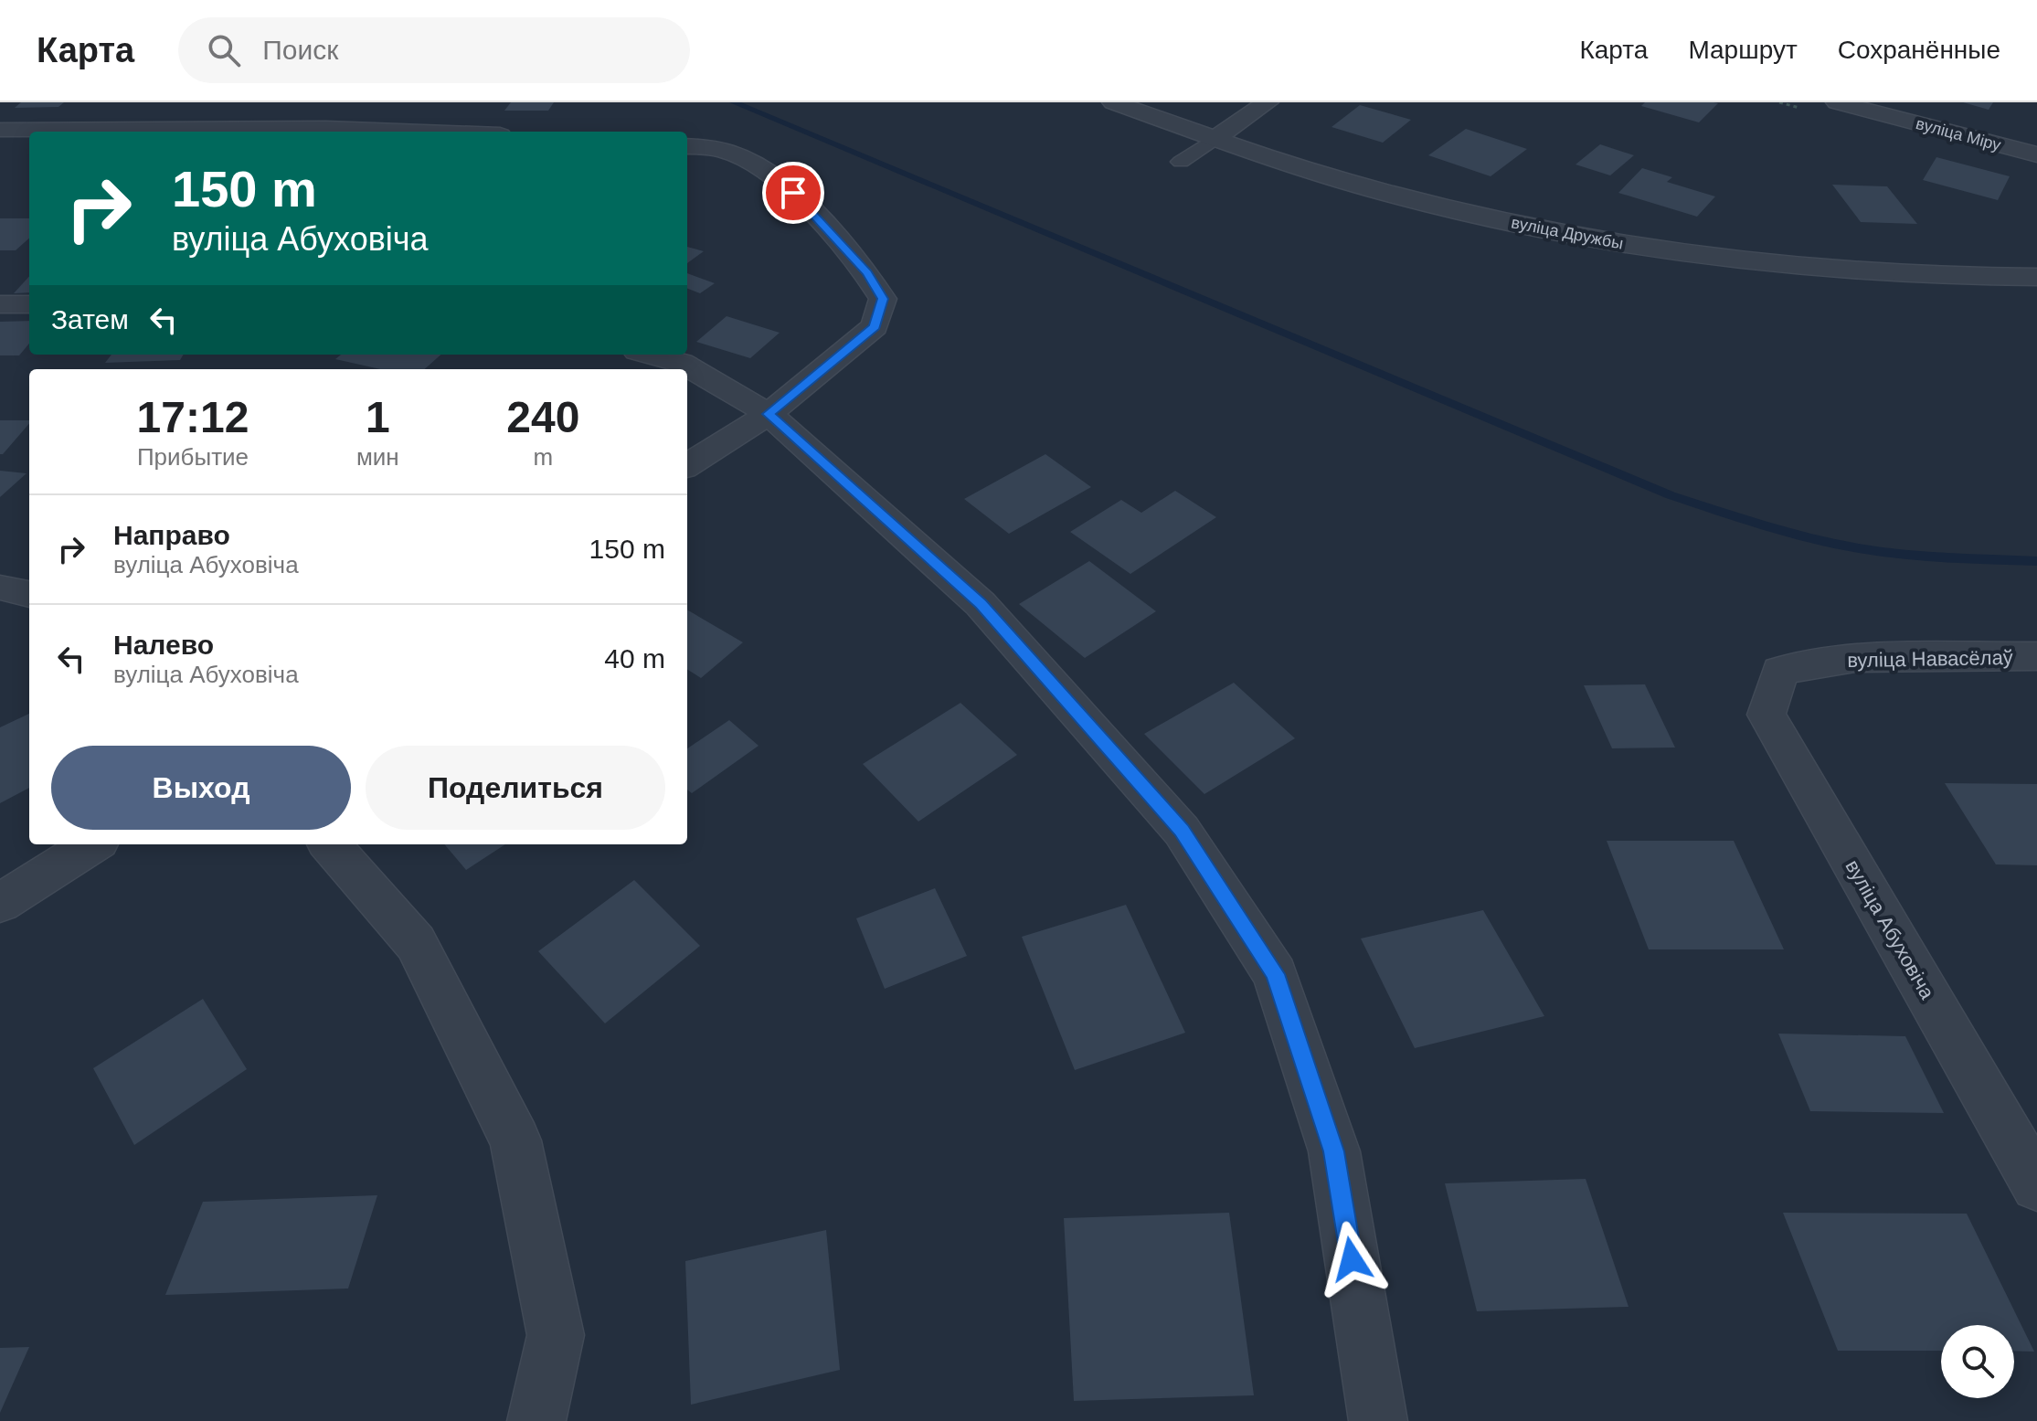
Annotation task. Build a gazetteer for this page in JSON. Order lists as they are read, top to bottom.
{
  "streets": {
    "street": [
      "вуліца Міру",
      "вуліца Дружбы",
      "вуліца Навасёлаў",
      "вуліца Абуховіча"
    ]
  },
  "crossings": [
    ["вуліца Навасёлаў", "вуліца Абуховіча"]
  ],
  "page": {
    "header": "Карта",
    "search": "Поиск",
    "nav": ["Карта", "Маршрут", "Сохранённые"],
    "turn": ["150 m", "вуліца Абуховіча"],
    "then": "Затем",
    "eta": [
      "17:12",
      "Прибытие",
      "1",
      "мин",
      "240",
      "m"
    ],
    "list": [
      {
        "name": "Направо",
        "note": "вуліца Абуховіча",
        "value": "150 m"
      },
      {
        "name": "Налево",
        "note": "вуліца Абуховіча",
        "value": "40 m"
      }
    ],
    "buttons": ["Выход", "Поделиться"]
  }
}
